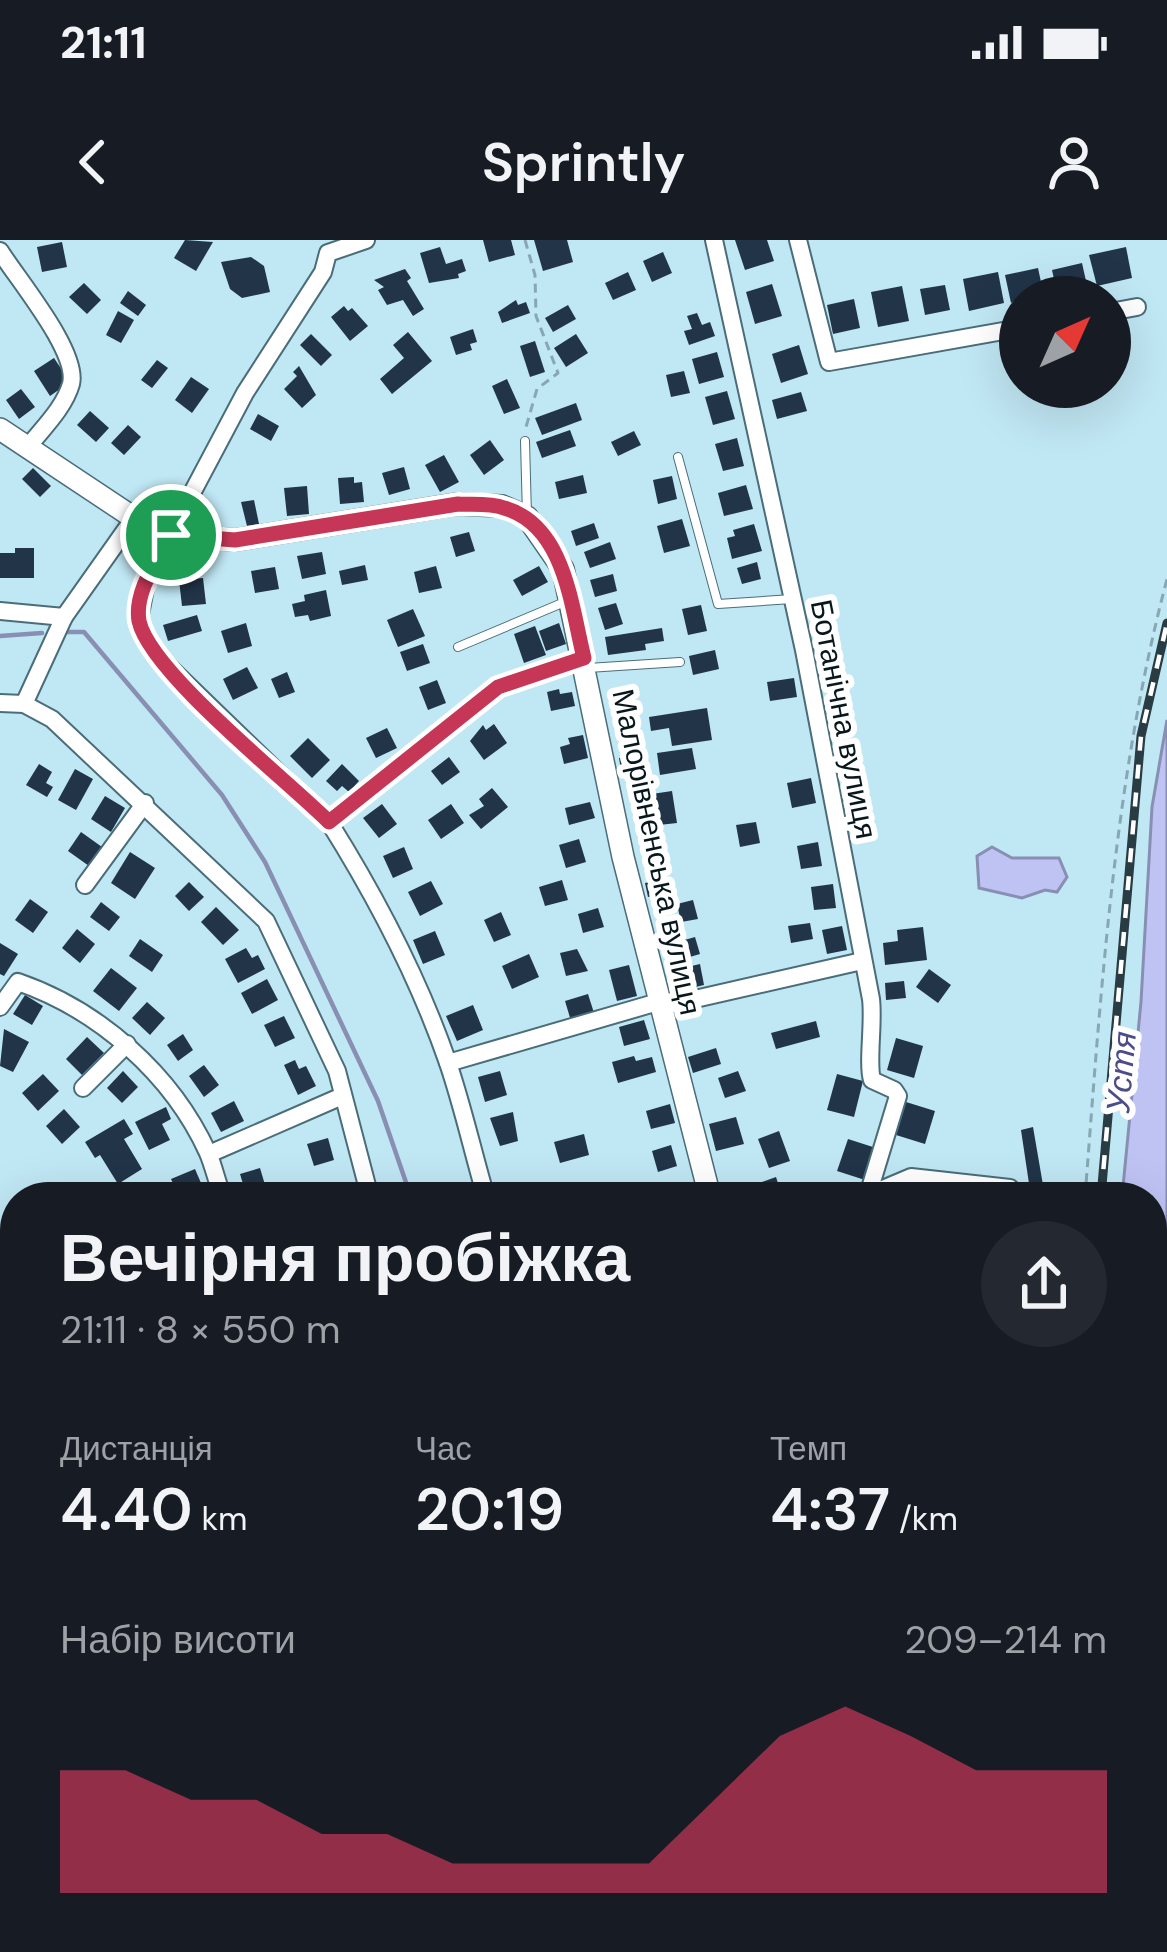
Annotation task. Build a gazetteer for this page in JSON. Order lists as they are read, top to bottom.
{
  "streets": {
    "street": ["Ботанічна вулиця", "Малорівненська вулиця"]
  },
  "water": ["Устя"],
  "north": "top right",
  "page": {
    "status": "21:11",
    "header": "Sprintly",
    "heading": ["Вечірня пробіжка", "21:11 · 8 × 550 m"],
    "stats": [
      ["Дистанція", "4.40 km"],
      ["Час", "20:19"],
      ["Темп", "4:37 /km"]
    ],
    "chart": ["Набір висоти", "209–214 m"]
  }
}
